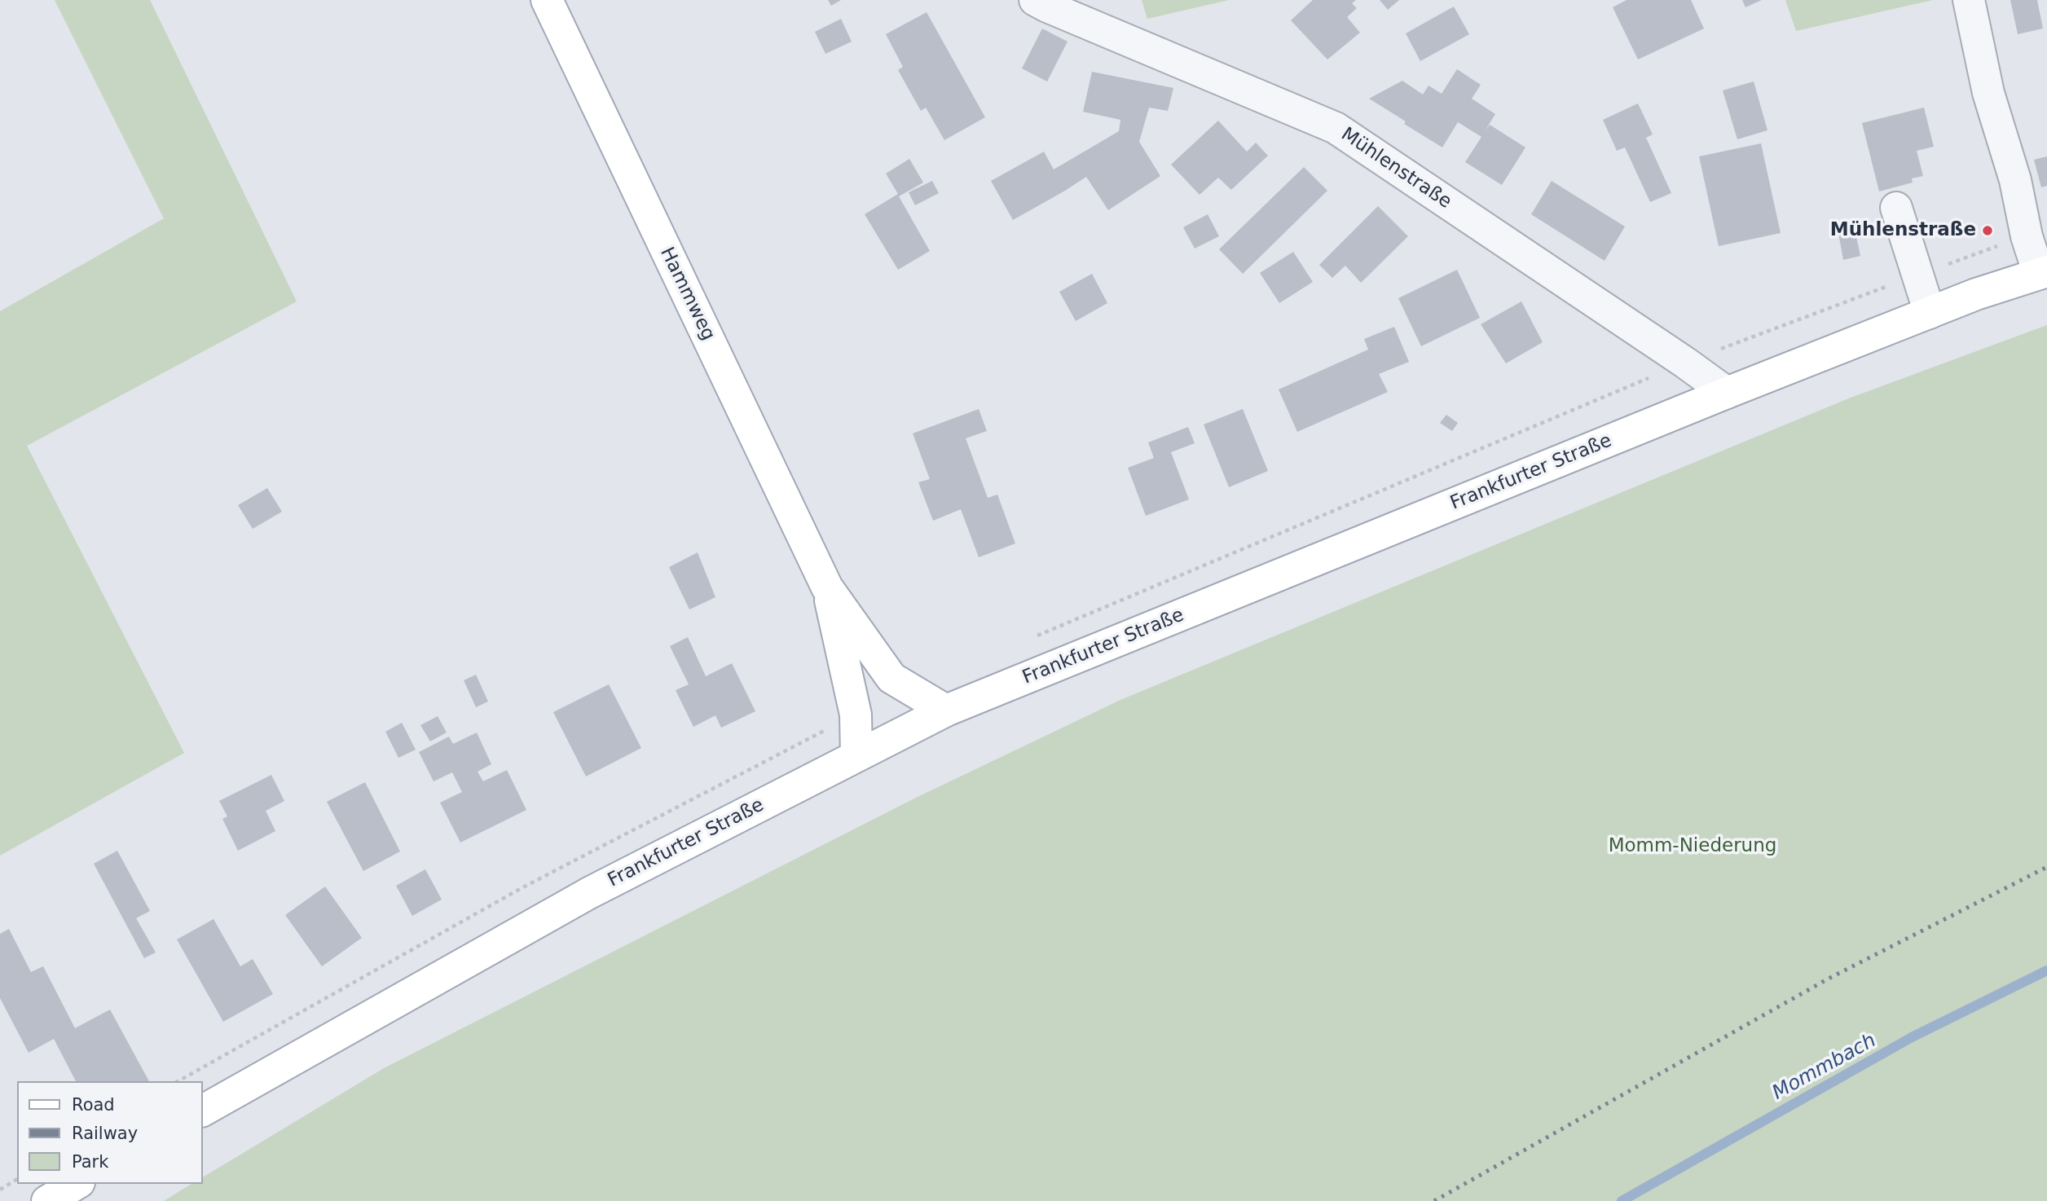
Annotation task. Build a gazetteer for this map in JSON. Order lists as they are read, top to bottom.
{
  "streets": {
    "main road": ["Hammweg", "Frankfurter Straße"],
    "street": ["Mühlenstraße"]
  },
  "crossings": [
    ["Mühlenstraße", "Frankfurter Straße"],
    ["Hammweg", "Frankfurter Straße"]
  ],
  "water": ["Mommbach"],
  "parks": ["Momm-Niederung"],
  "places": ["Mühlenstraße"],
  "legend": ["Road", "Railway", "Park"]
}
